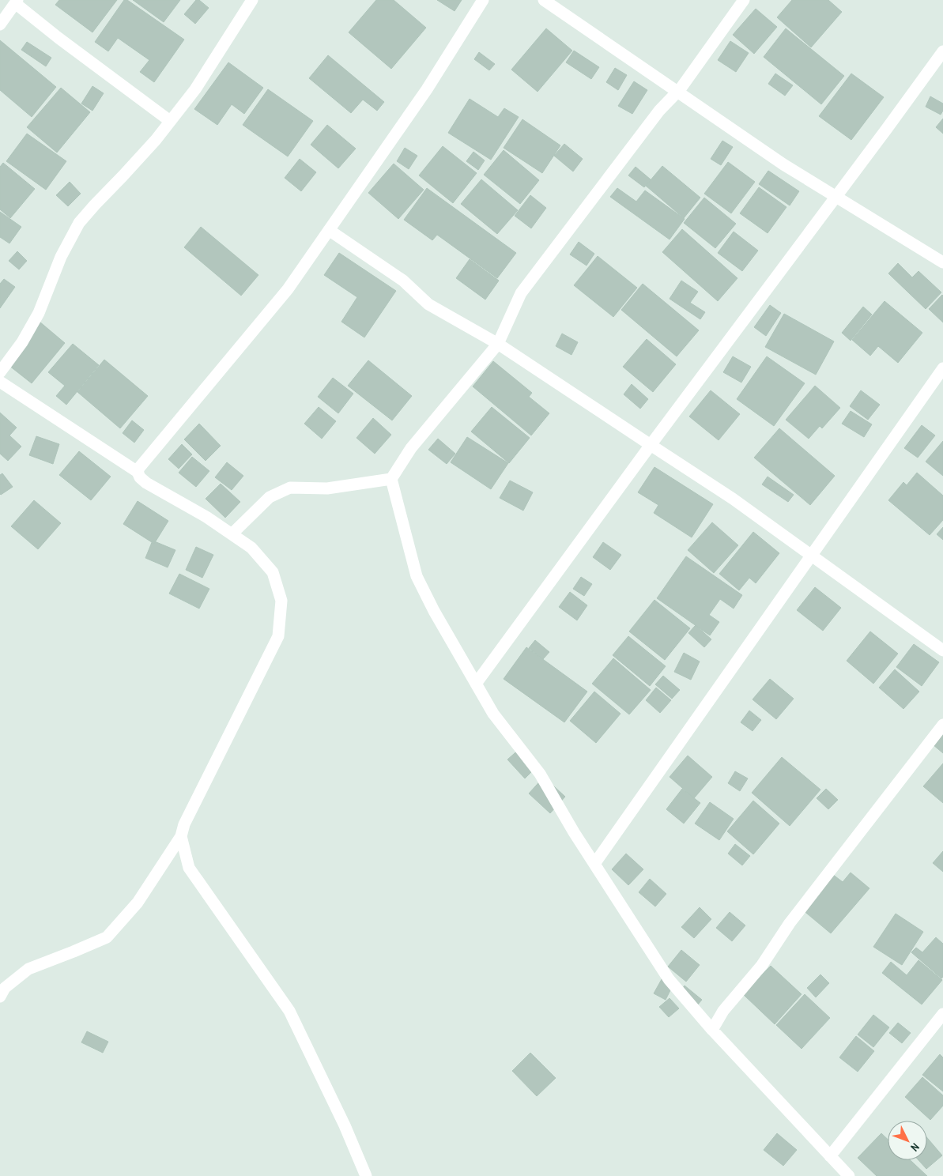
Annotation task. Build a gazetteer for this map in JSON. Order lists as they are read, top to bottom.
{
  "north": "bottom right"
}
